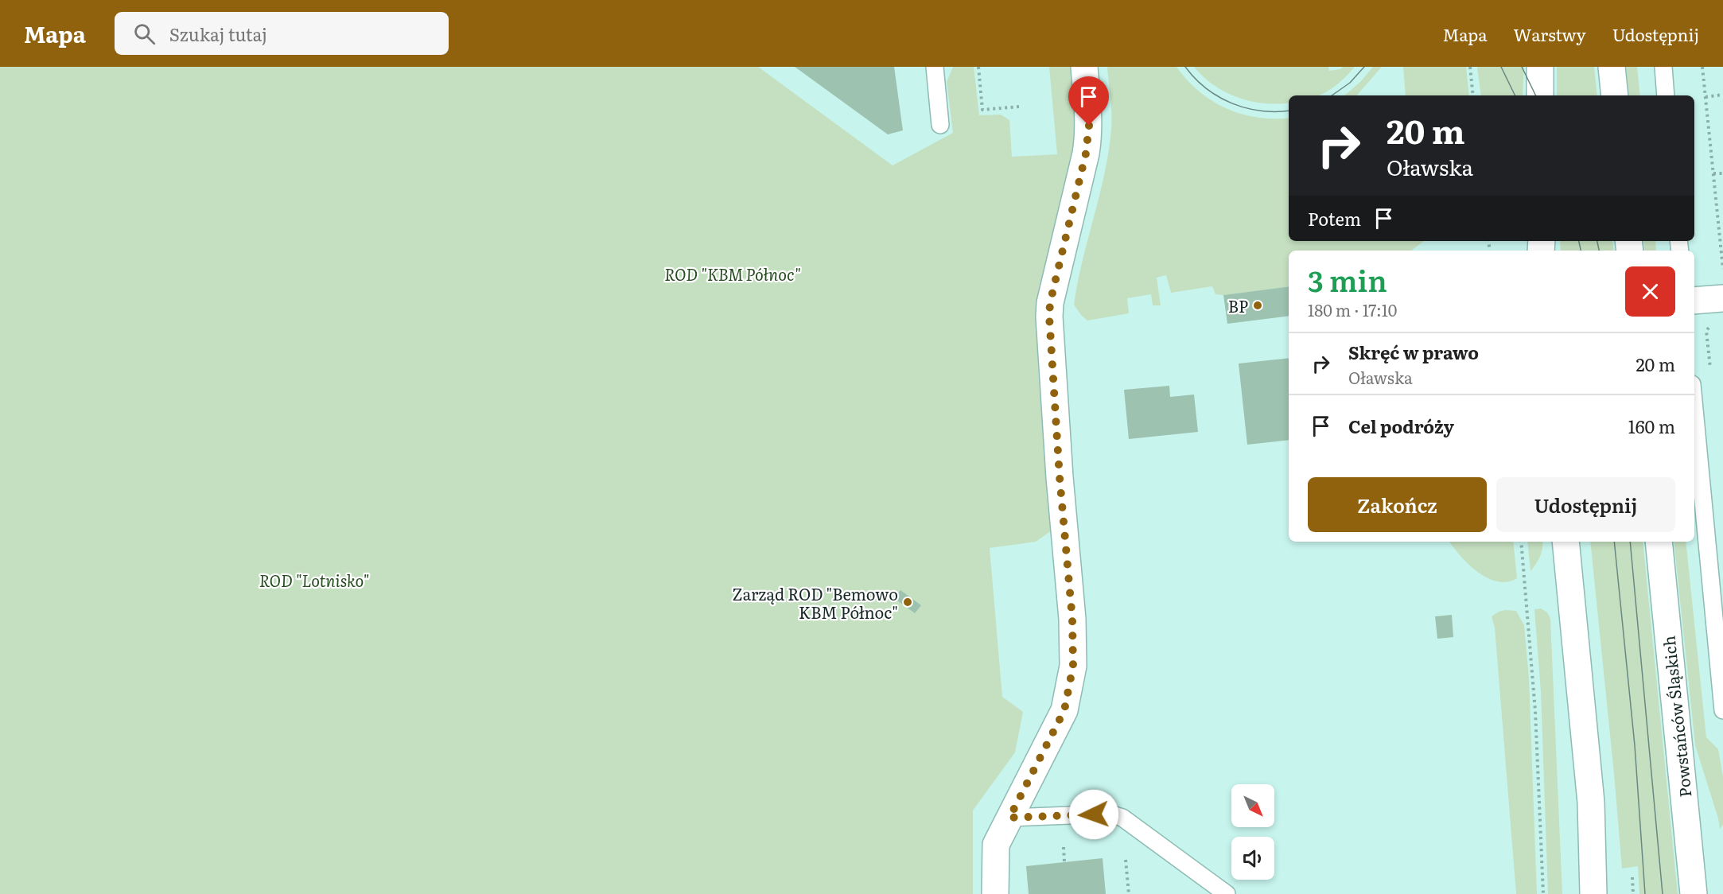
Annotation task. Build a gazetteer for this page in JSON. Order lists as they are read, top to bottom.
{
  "streets": {
    "street": ["Powstańców Śląskich"]
  },
  "parks": ["ROD \"KBM Północ\"", "ROD \"Lotnisko\""],
  "places": ["BP", "Zarząd ROD \"Bemowo KBM Północ\""],
  "north": "bottom right",
  "page": {
    "header": "Mapa",
    "search": "Szukaj tutaj",
    "nav": ["Mapa", "Warstwy", "Udostępnij"],
    "turn": ["20 m", "Oławska"],
    "then": "Potem",
    "heading": ["3 min", "180 m · 17:10"],
    "list": [
      {
        "name": "Skręć w prawo",
        "note": "Oławska",
        "value": "20 m"
      },
      {
        "name": "Cel podróży",
        "value": "160 m"
      }
    ],
    "buttons": ["Zakończ", "Udostępnij"]
  }
}
